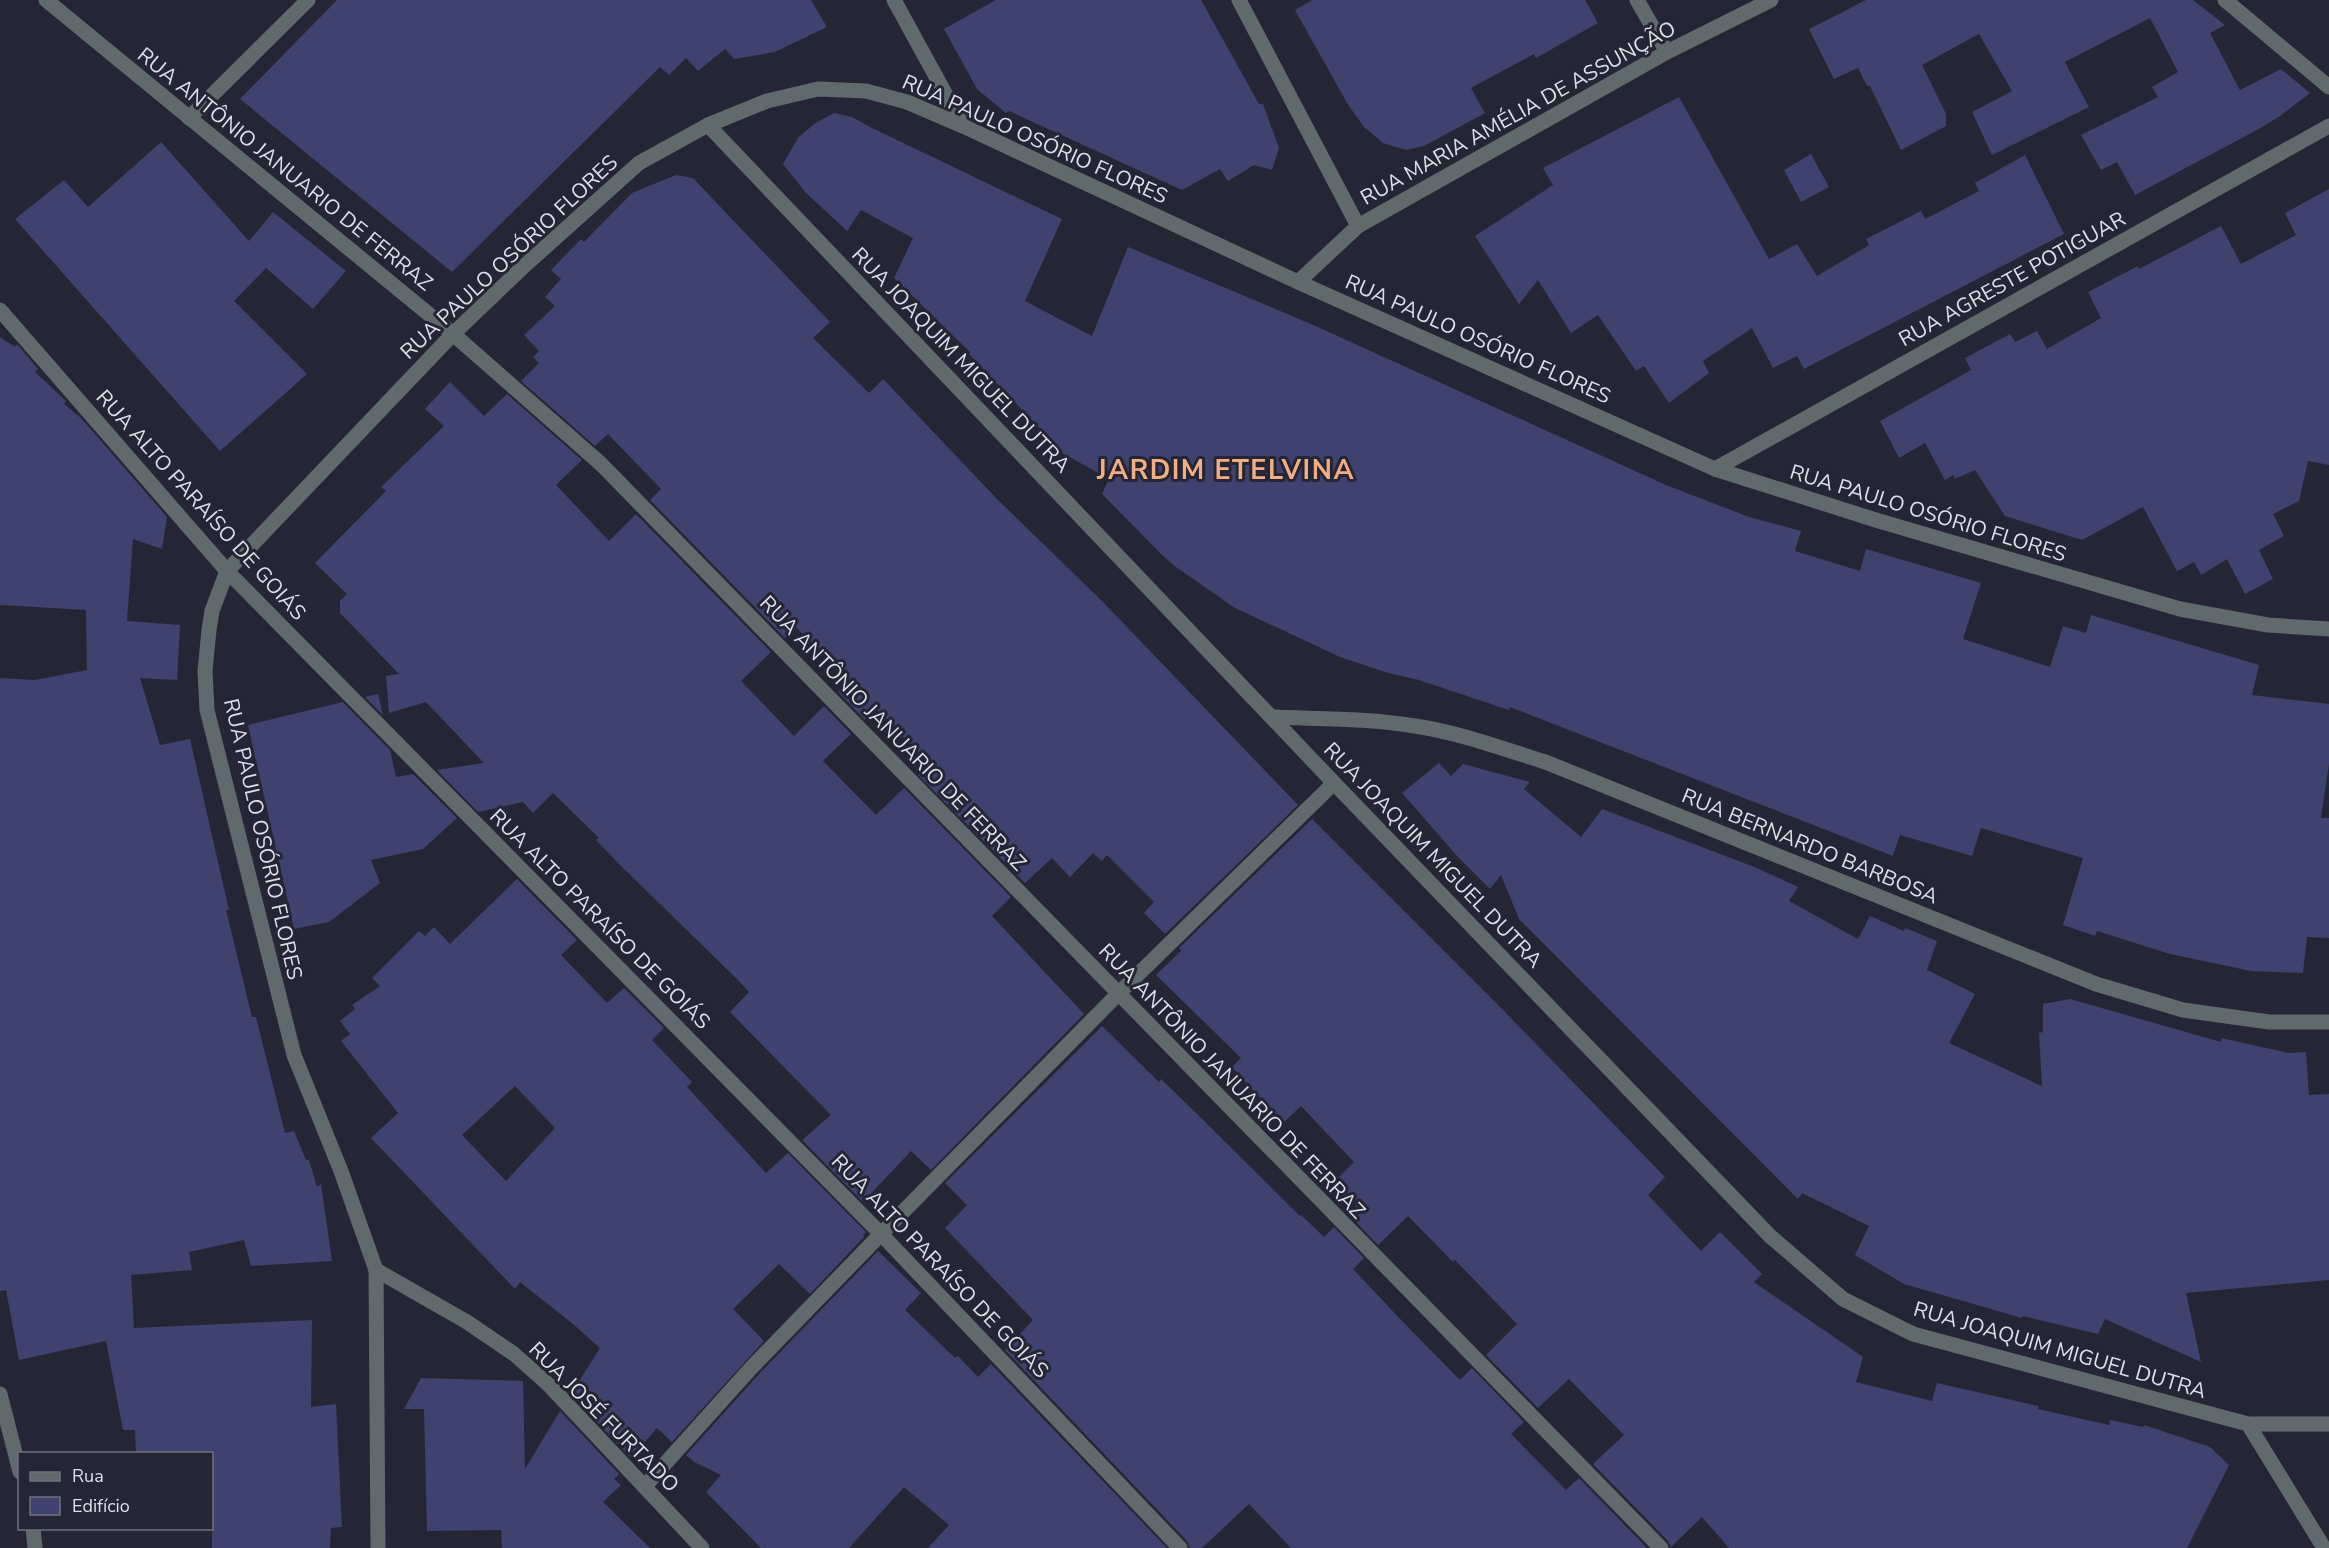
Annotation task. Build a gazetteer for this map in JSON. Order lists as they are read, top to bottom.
{
  "streets": {
    "street": [
      "RUA MARIA AMÉLIA DE ASSUNÇÃO",
      "RUA PAULO OSÓRIO FLORES",
      "RUA ANTÔNIO JANUARIO DE FERRAZ",
      "RUA AGRESTE POTIGUAR",
      "RUA JOAQUIM MIGUEL DUTRA",
      "RUA ALTO PARAÍSO DE GOIÁS",
      "RUA BERNARDO BARBOSA",
      "RUA JOSÉ FURTADO"
    ]
  },
  "crossings": [
    ["RUA MARIA AMÉLIA DE ASSUNÇÃO", "RUA PAULO OSÓRIO FLORES"],
    ["RUA PAULO OSÓRIO FLORES", "RUA ANTÔNIO JANUARIO DE FERRAZ"],
    ["RUA PAULO OSÓRIO FLORES", "RUA AGRESTE POTIGUAR"],
    ["RUA PAULO OSÓRIO FLORES", "RUA JOAQUIM MIGUEL DUTRA"],
    ["RUA PAULO OSÓRIO FLORES", "RUA ALTO PARAÍSO DE GOIÁS"],
    ["RUA PAULO OSÓRIO FLORES", "RUA JOSÉ FURTADO"],
    ["RUA JOAQUIM MIGUEL DUTRA", "RUA BERNARDO BARBOSA"]
  ],
  "districts": ["JARDIM ETELVINA"],
  "legend": ["Rua", "Edifício"]
}
